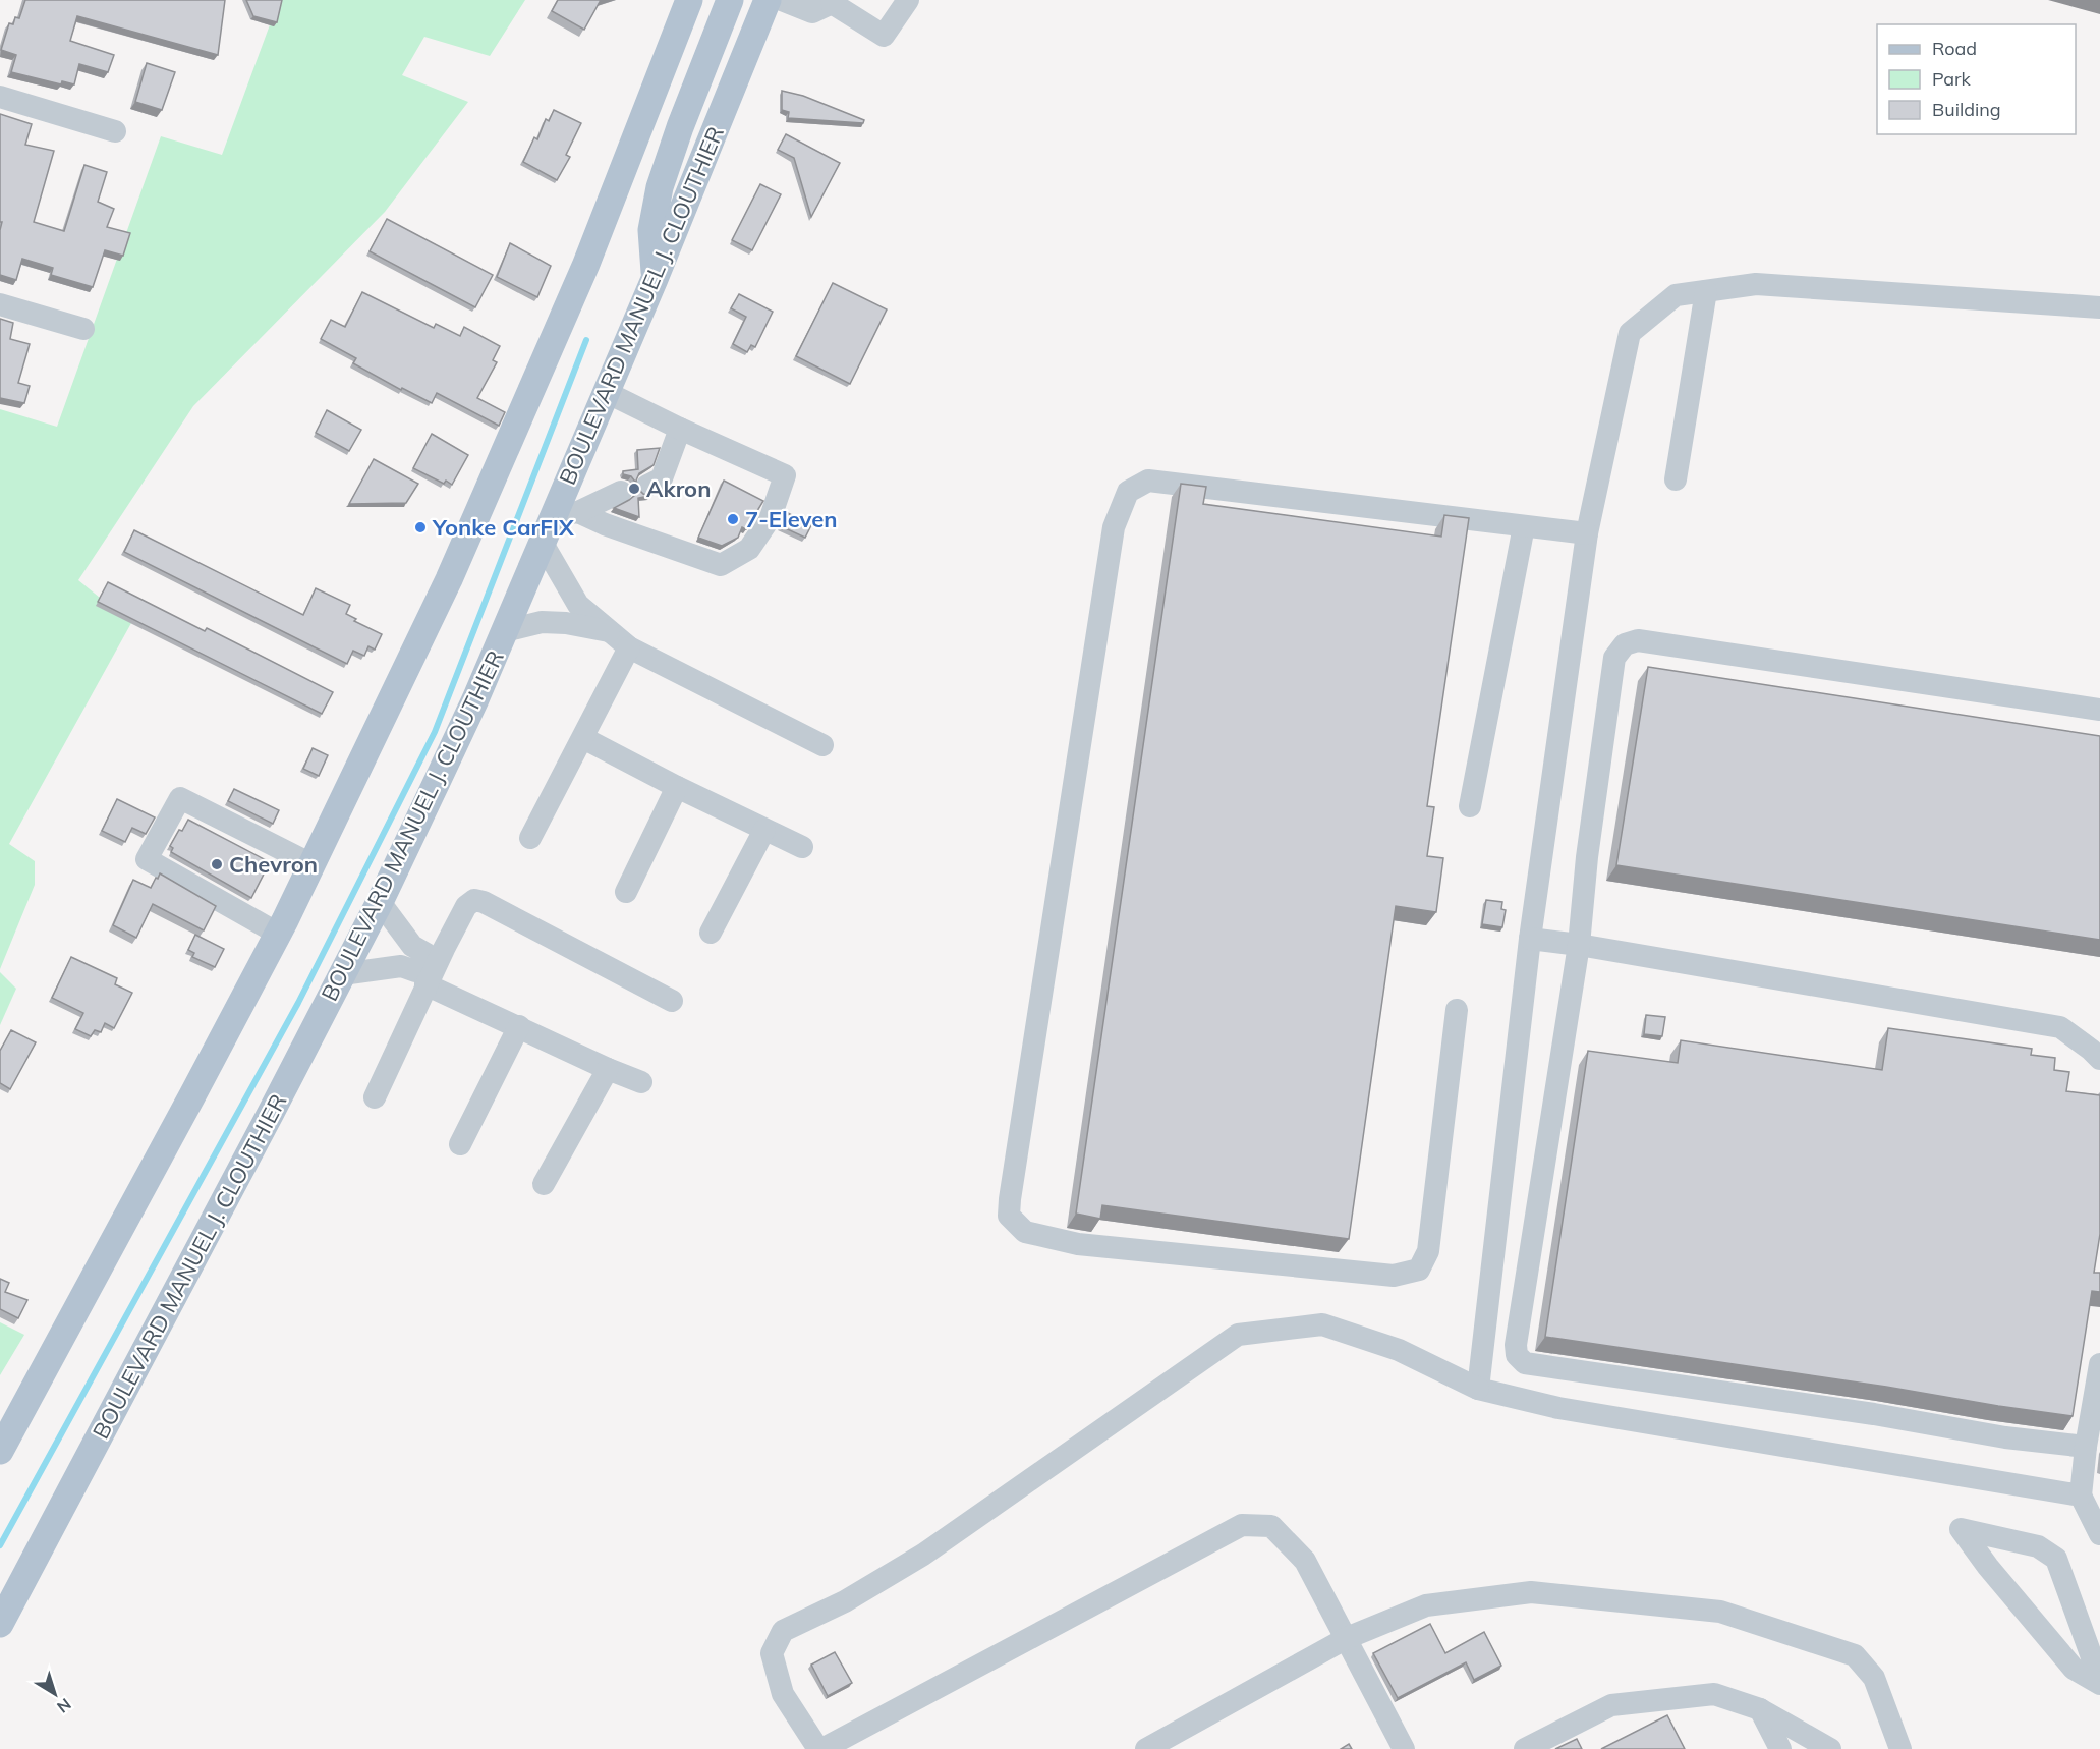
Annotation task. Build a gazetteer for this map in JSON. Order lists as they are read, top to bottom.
{
  "streets": {
    "main road": ["BOULEVARD MANUEL J. CLOUTHIER"]
  },
  "places": [
    "Akron",
    "7-Eleven",
    "Yonke CarFIX",
    "Chevron"
  ],
  "legend": ["Road", "Park", "Building"],
  "north": "bottom right"
}
